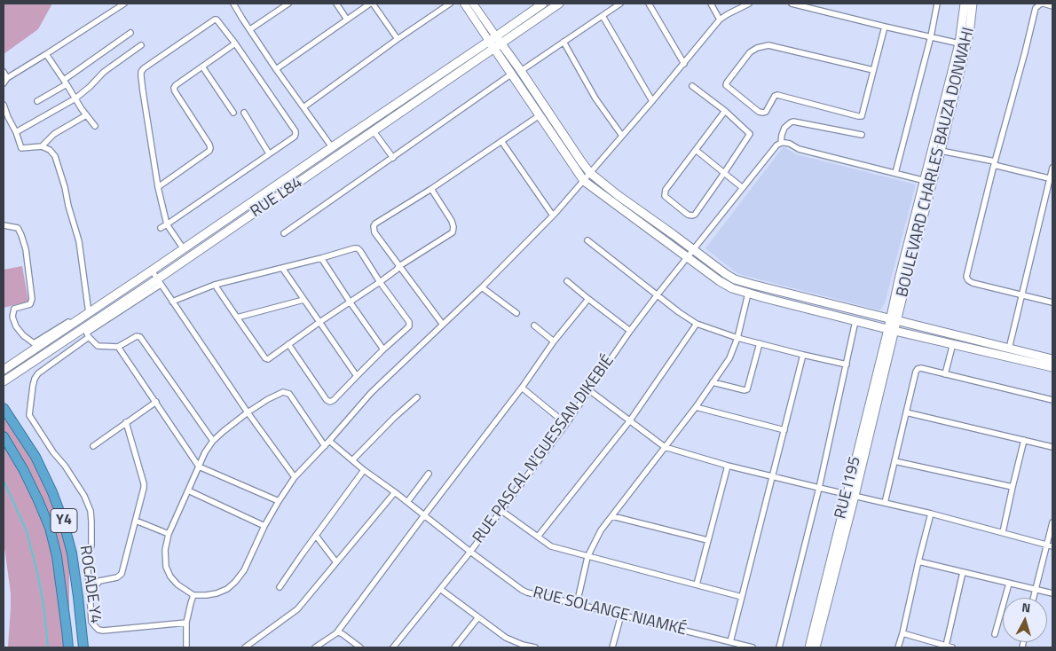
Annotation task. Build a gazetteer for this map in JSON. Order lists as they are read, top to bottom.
{
  "streets": {
    "highway": ["Y4", "ROCADE Y4"],
    "main road": ["BOULEVARD CHARLES BAUZA DONWAHI", "RUE L84", "RUE I195"],
    "street": ["RUE PASCAL N'GUESSAN DIKEBIÉ", "RUE SOLANGE NIAMKÉ"]
  },
  "crossings": [
    ["BOULEVARD CHARLES BAUZA DONWAHI", "RUE I195"],
    ["RUE PASCAL N'GUESSAN DIKEBIÉ", "RUE SOLANGE NIAMKÉ"]
  ],
  "north": "top"
}
